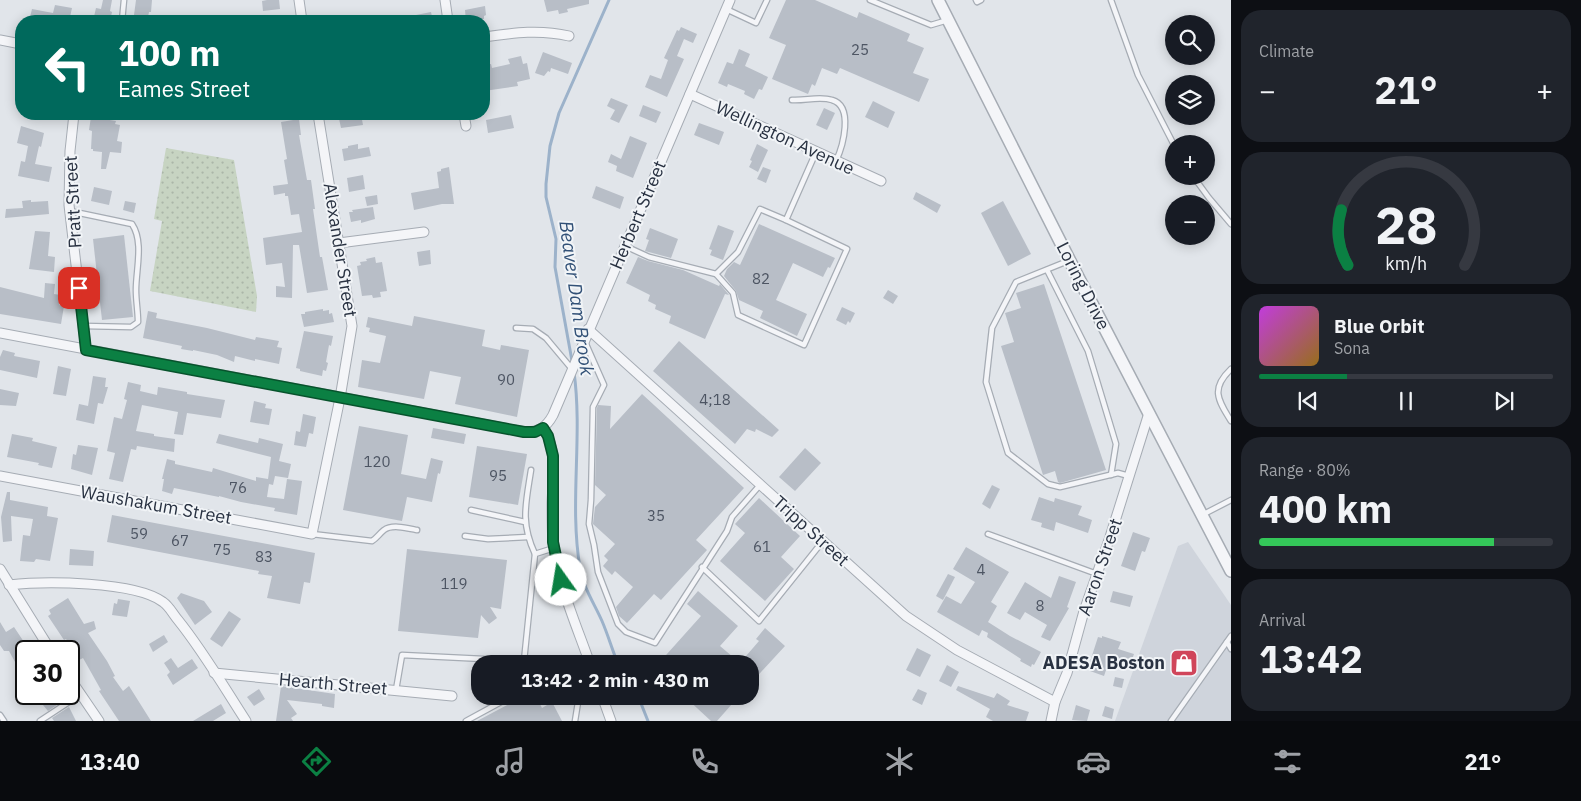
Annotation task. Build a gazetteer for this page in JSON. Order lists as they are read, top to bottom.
{
  "streets": {
    "street": [
      "Wellington Avenue",
      "Pratt Street",
      "Herbert Street",
      "Alexander Street",
      "Loring Drive",
      "Waushakum Street",
      "Tripp Street",
      "Aaron Street",
      "Hearth Street"
    ]
  },
  "crossings": [
    ["Wellington Avenue", "Herbert Street"],
    ["Herbert Street", "Tripp Street"],
    ["Alexander Street", "Waushakum Street"],
    ["Loring Drive", "Aaron Street"],
    ["Tripp Street", "Aaron Street"]
  ],
  "water": ["Beaver Dam Brook"],
  "places": {
    "shop": ["ADESA Boston"]
  },
  "house_numbers": [
    "25",
    "82",
    "90",
    "4;18",
    "120",
    "95",
    "76",
    "35",
    "59",
    "67",
    "61",
    "75",
    "83",
    "4",
    "119",
    "8"
  ],
  "page": {
    "tile": [
      "Climate",
      ["Range · 80%", "400 km"],
      ["Arrival", "13:42"]
    ],
    "map_buttons": ["+", "−"],
    "turn": ["100 m", "Eames Street"],
    "heat": ["−", "21°", "+"],
    "song": ["Blue Orbit", "Sona"],
    "limit": "30",
    "trip": "13:42 · 2 min · 430 m",
    "tabs": ["13:40", "21°"],
    "gauge": ["28", "km/h"]
  }
}
